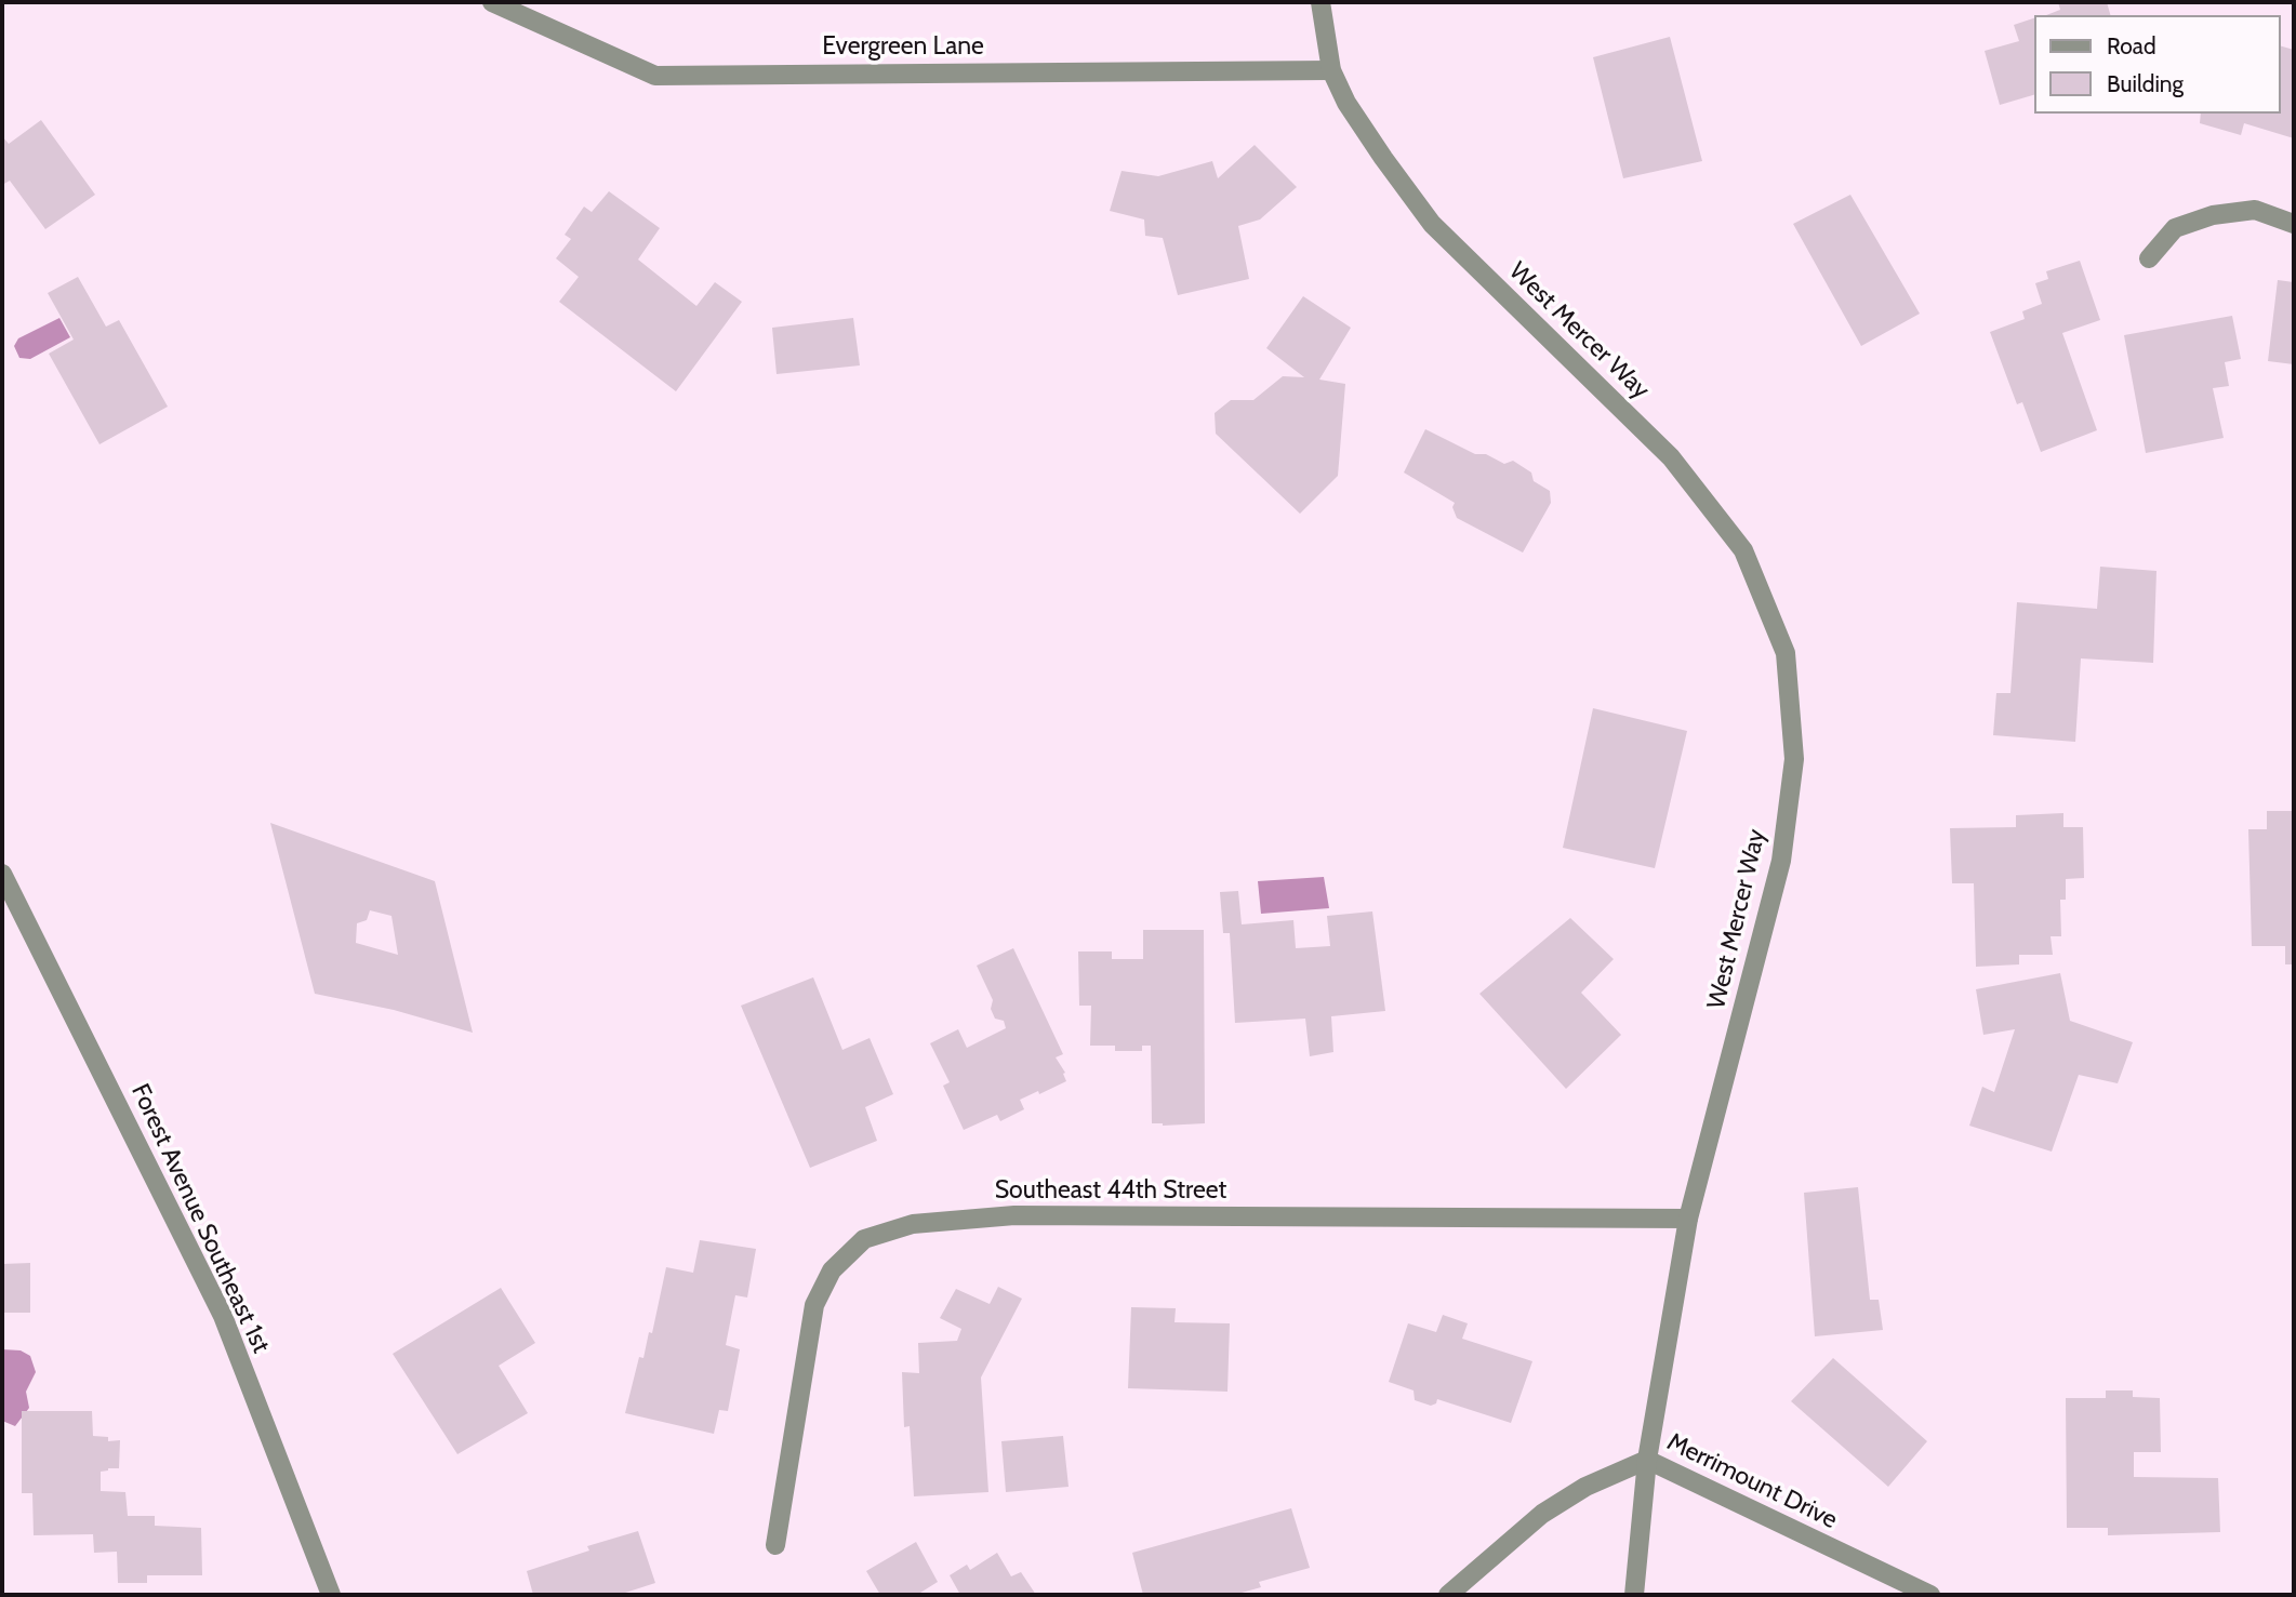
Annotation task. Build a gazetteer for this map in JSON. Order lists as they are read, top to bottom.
{
  "streets": {
    "street": [
      "Evergreen Lane",
      "West Mercer Way",
      "Southeast 44th Street",
      "Forest Avenue Southeast 1st",
      "Merrimount Drive"
    ]
  },
  "crossings": [
    ["Evergreen Lane", "West Mercer Way"],
    ["West Mercer Way", "Southeast 44th Street"],
    ["West Mercer Way", "Merrimount Drive"]
  ],
  "legend": ["Road", "Building"]
}
